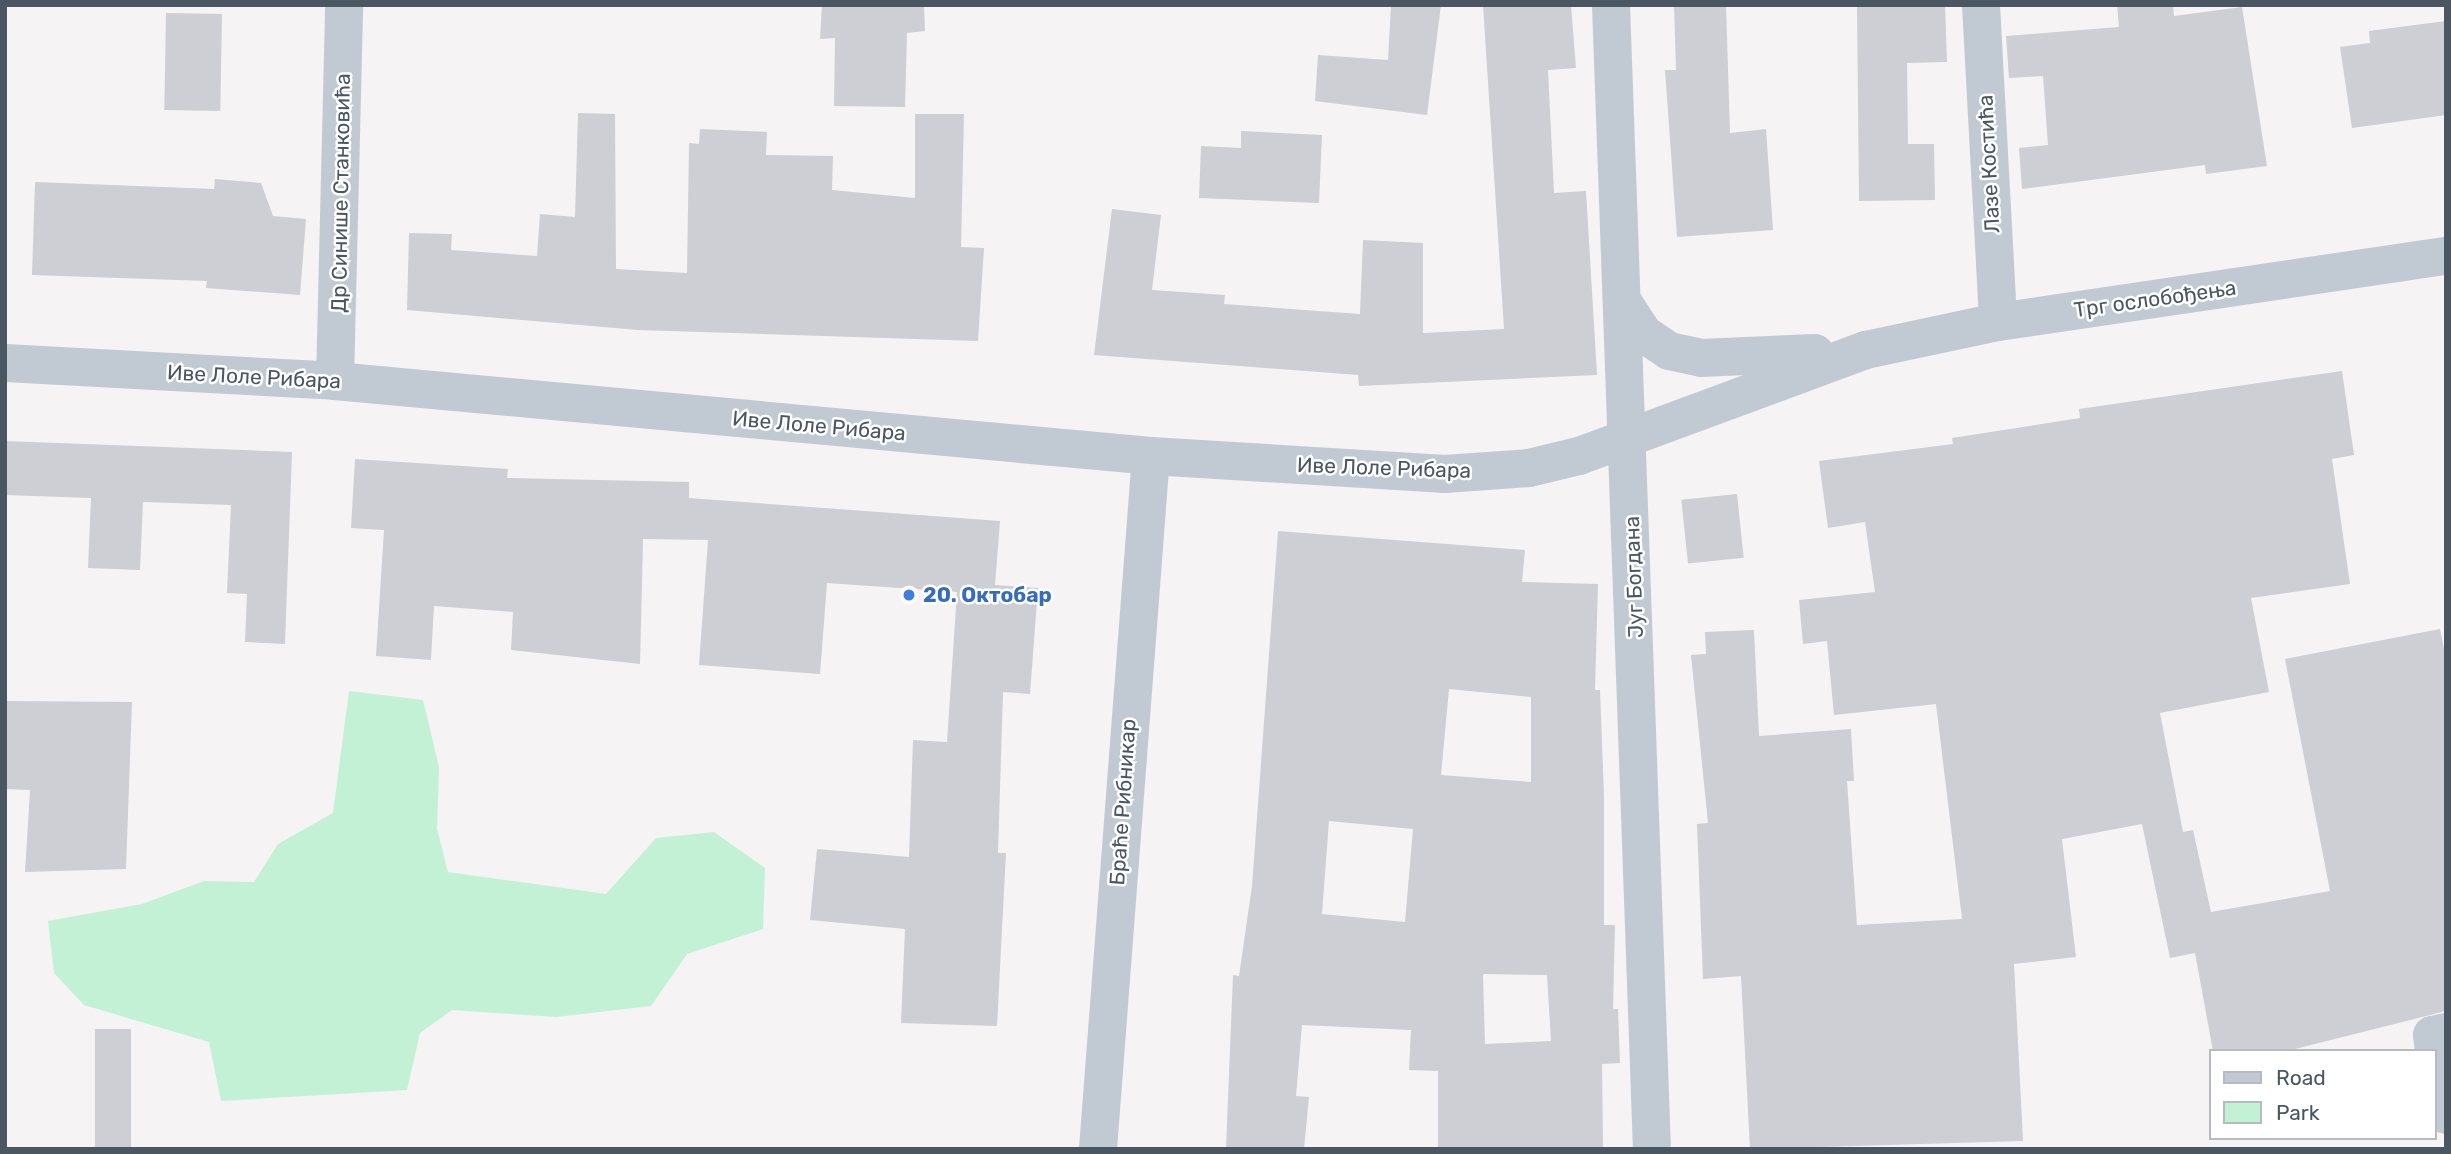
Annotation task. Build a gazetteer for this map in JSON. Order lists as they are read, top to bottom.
{
  "streets": {
    "street": [
      "Лазе Костића",
      "Др Синише Станковића",
      "Трг ослобођења",
      "Иве Лоле Рибара",
      "Југ Богдана",
      "Браће Рибникар"
    ]
  },
  "crossings": [
    ["Лазе Костића", "Трг ослобођења"],
    ["Др Синише Станковића", "Иве Лоле Рибара"],
    ["Трг ослобођења", "Иве Лоле Рибара"],
    ["Трг ослобођења", "Југ Богдана"],
    ["Иве Лоле Рибара", "Југ Богдана"],
    ["Иве Лоле Рибара", "Браће Рибникар"]
  ],
  "places": ["20. Октобар"],
  "legend": ["Road", "Park"]
}
